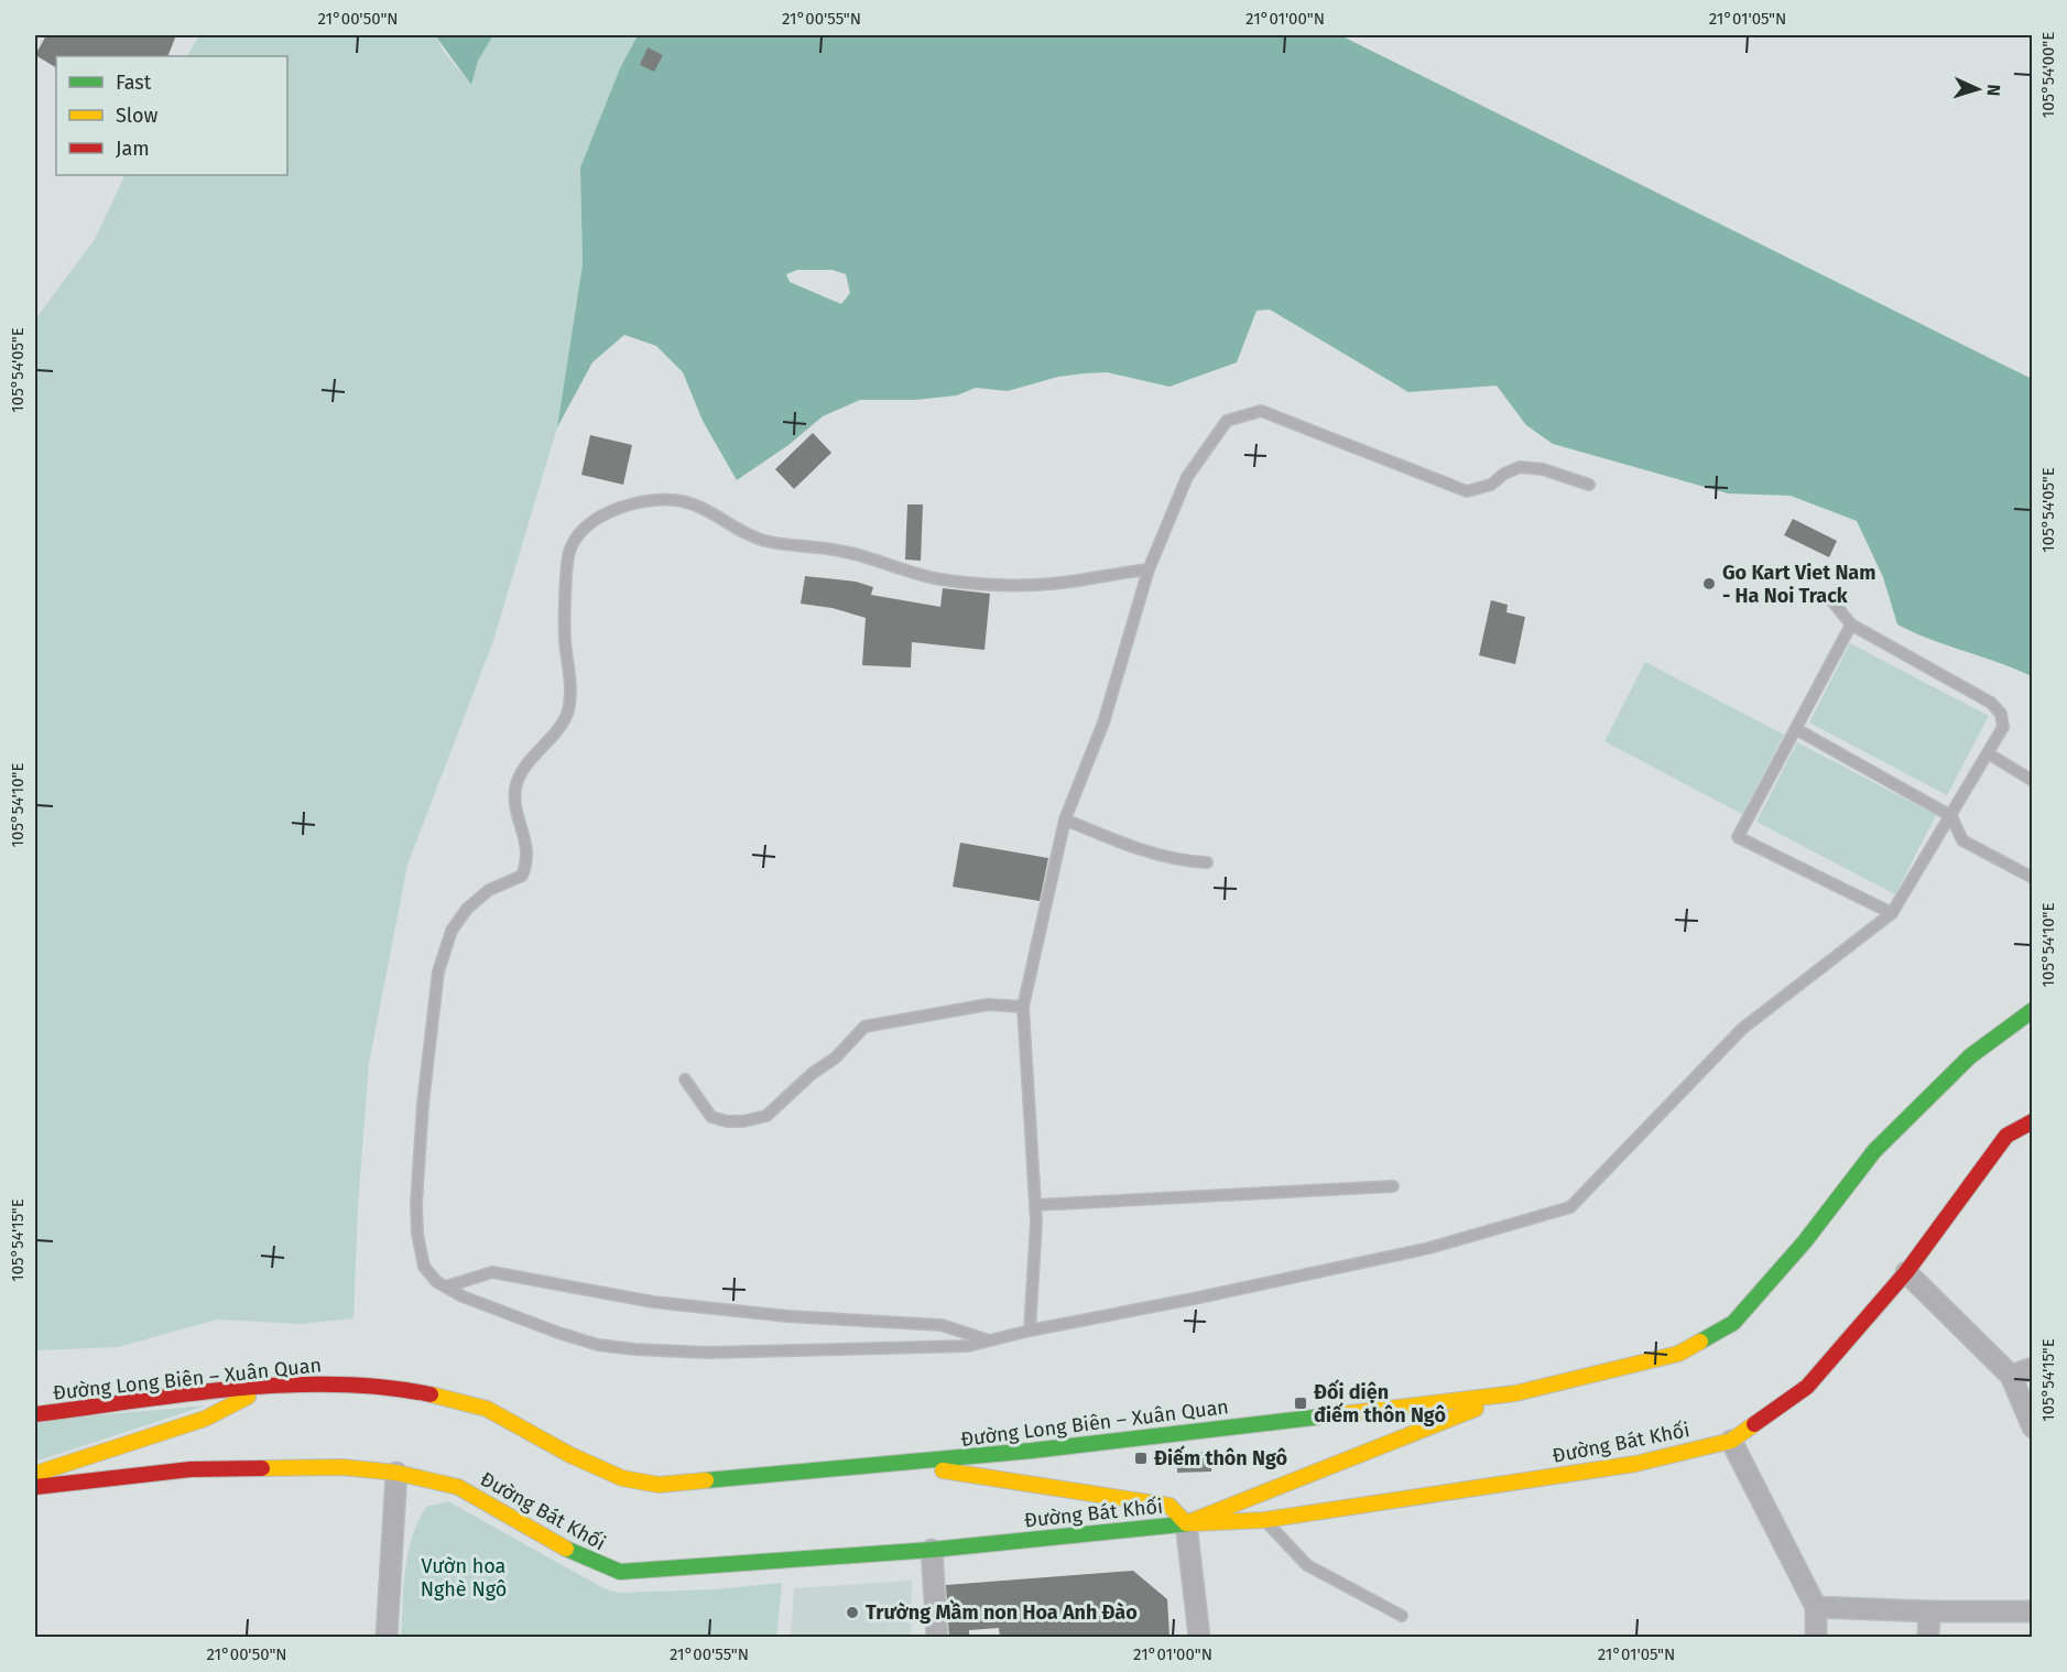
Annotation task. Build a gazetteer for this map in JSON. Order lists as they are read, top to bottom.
{
  "streets": {
    "main road": ["Đường Long Biên – Xuân Quan", "Đường Bát Khối"]
  },
  "parks": ["Vườn hoa Nghè Ngô"],
  "places": {
    "other": ["Go Kart Viet Nam - Ha Noi Track", "Trường Mầm non Hoa Anh Đào"],
    "transit": ["Đối diện điếm thôn Ngô", "Điếm thôn Ngô"]
  },
  "legend": ["Fast", "Slow", "Jam"],
  "north": "right",
  "coordinates": [
    "21°00'50\"N",
    "21°00'55\"N",
    "21°01'00\"N",
    "21°01'05\"N",
    "105°54'00\"E",
    "105°54'05\"E",
    "105°54'10\"E",
    "105°54'15\"E"
  ]
}
